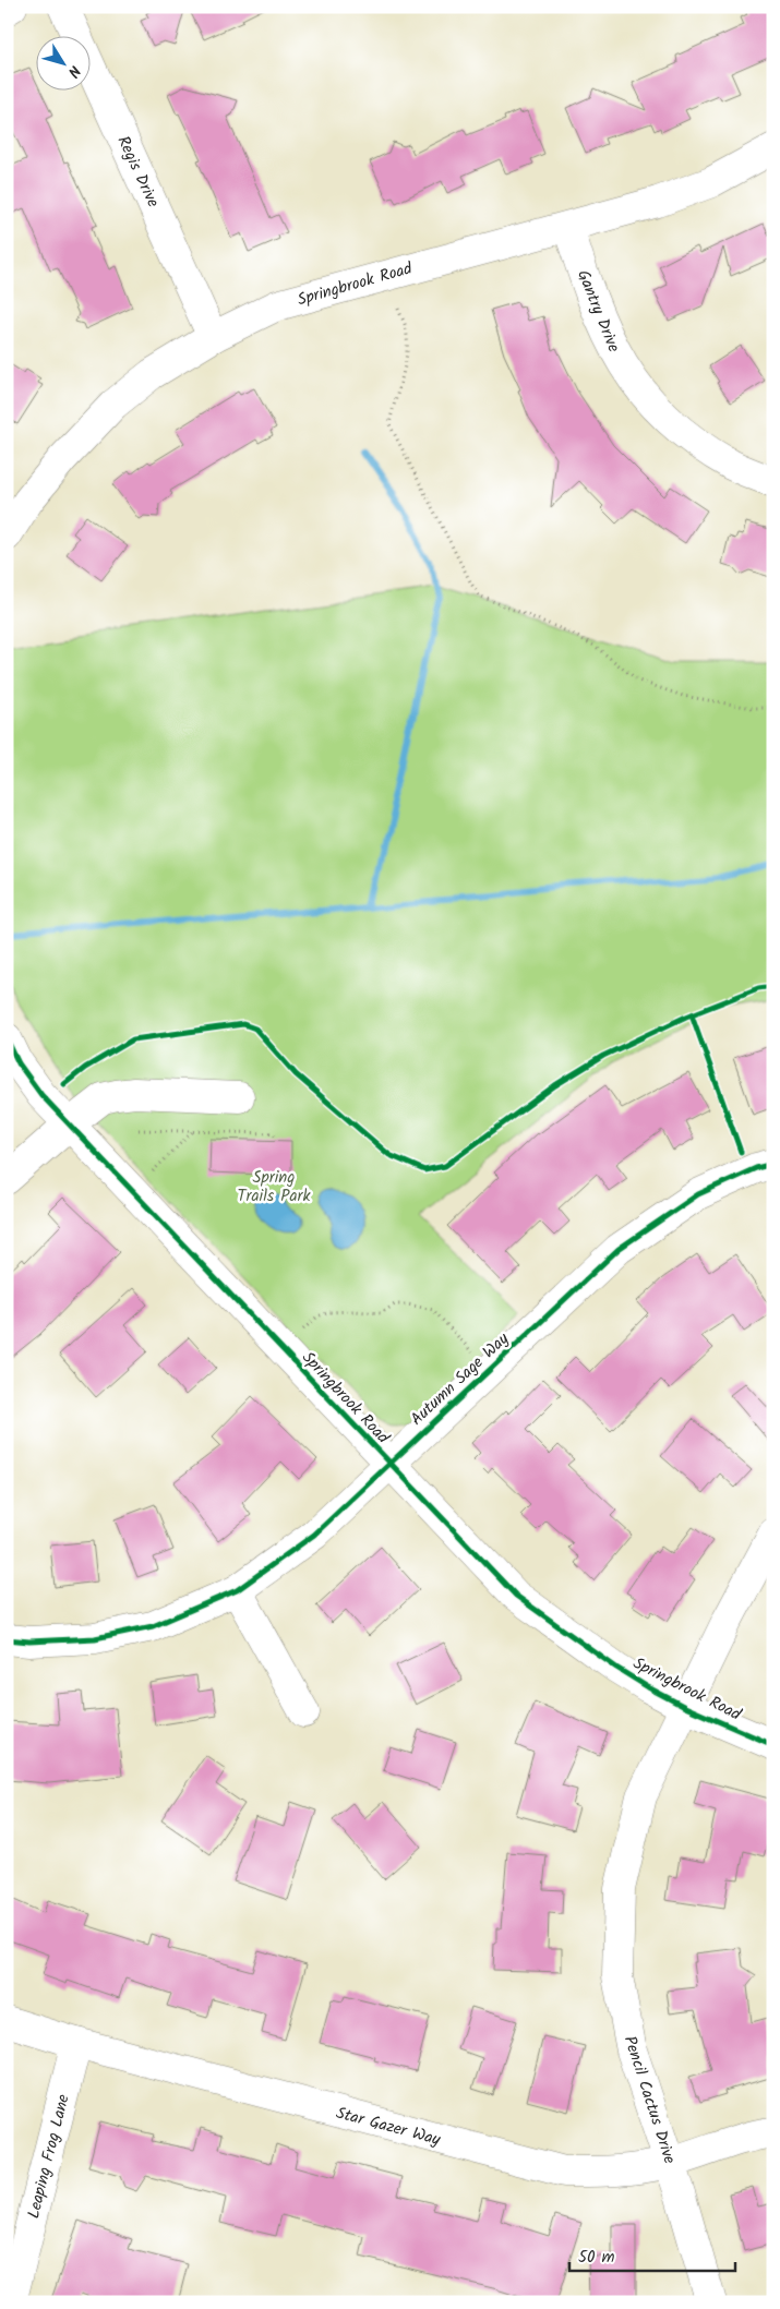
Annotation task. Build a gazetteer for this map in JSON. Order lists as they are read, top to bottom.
{
  "streets": {
    "street": [
      "Regis Drive",
      "Springbrook Road",
      "Gantry Drive",
      "Autumn Sage Way",
      "Pencil Cactus Drive",
      "Star Gazer Way",
      "Leaping Frog Lane"
    ]
  },
  "crossings": [
    ["Regis Drive", "Springbrook Road"],
    ["Springbrook Road", "Gantry Drive"],
    ["Springbrook Road", "Autumn Sage Way"],
    ["Springbrook Road", "Pencil Cactus Drive"],
    ["Pencil Cactus Drive", "Star Gazer Way"],
    ["Star Gazer Way", "Leaping Frog Lane"]
  ],
  "parks": ["Spring Trails Park"],
  "scale_bar": "50 m",
  "north": "bottom right"
}
